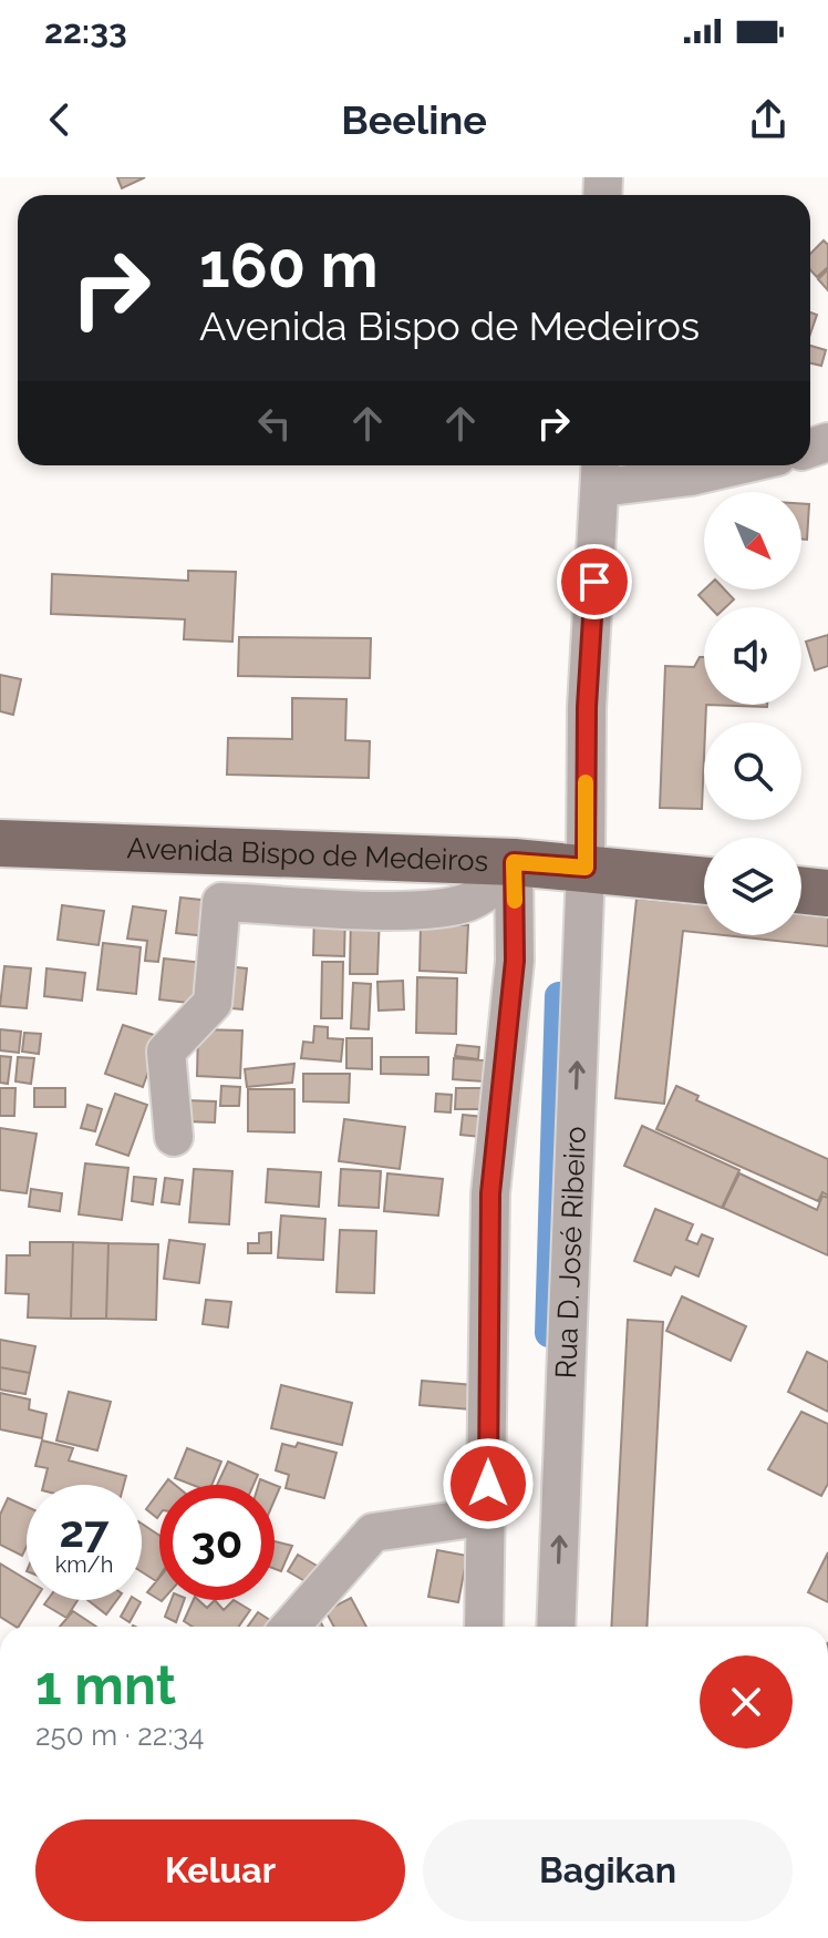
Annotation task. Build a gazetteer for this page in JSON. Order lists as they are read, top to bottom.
{
  "streets": {
    "main road": ["Avenida Bispo de Medeiros"],
    "street": ["Rua D. José Ribeiro"]
  },
  "crossings": [
    ["Avenida Bispo de Medeiros", "Rua D. José Ribeiro"]
  ],
  "north": "bottom right",
  "page": {
    "status": "22:33",
    "header": "Beeline",
    "turn": ["160 m", "Avenida Bispo de Medeiros"],
    "speed": "27 km/h",
    "limit": "30",
    "heading": ["1 mnt", "250 m · 22:34"],
    "buttons": ["Keluar", "Bagikan"]
  }
}
